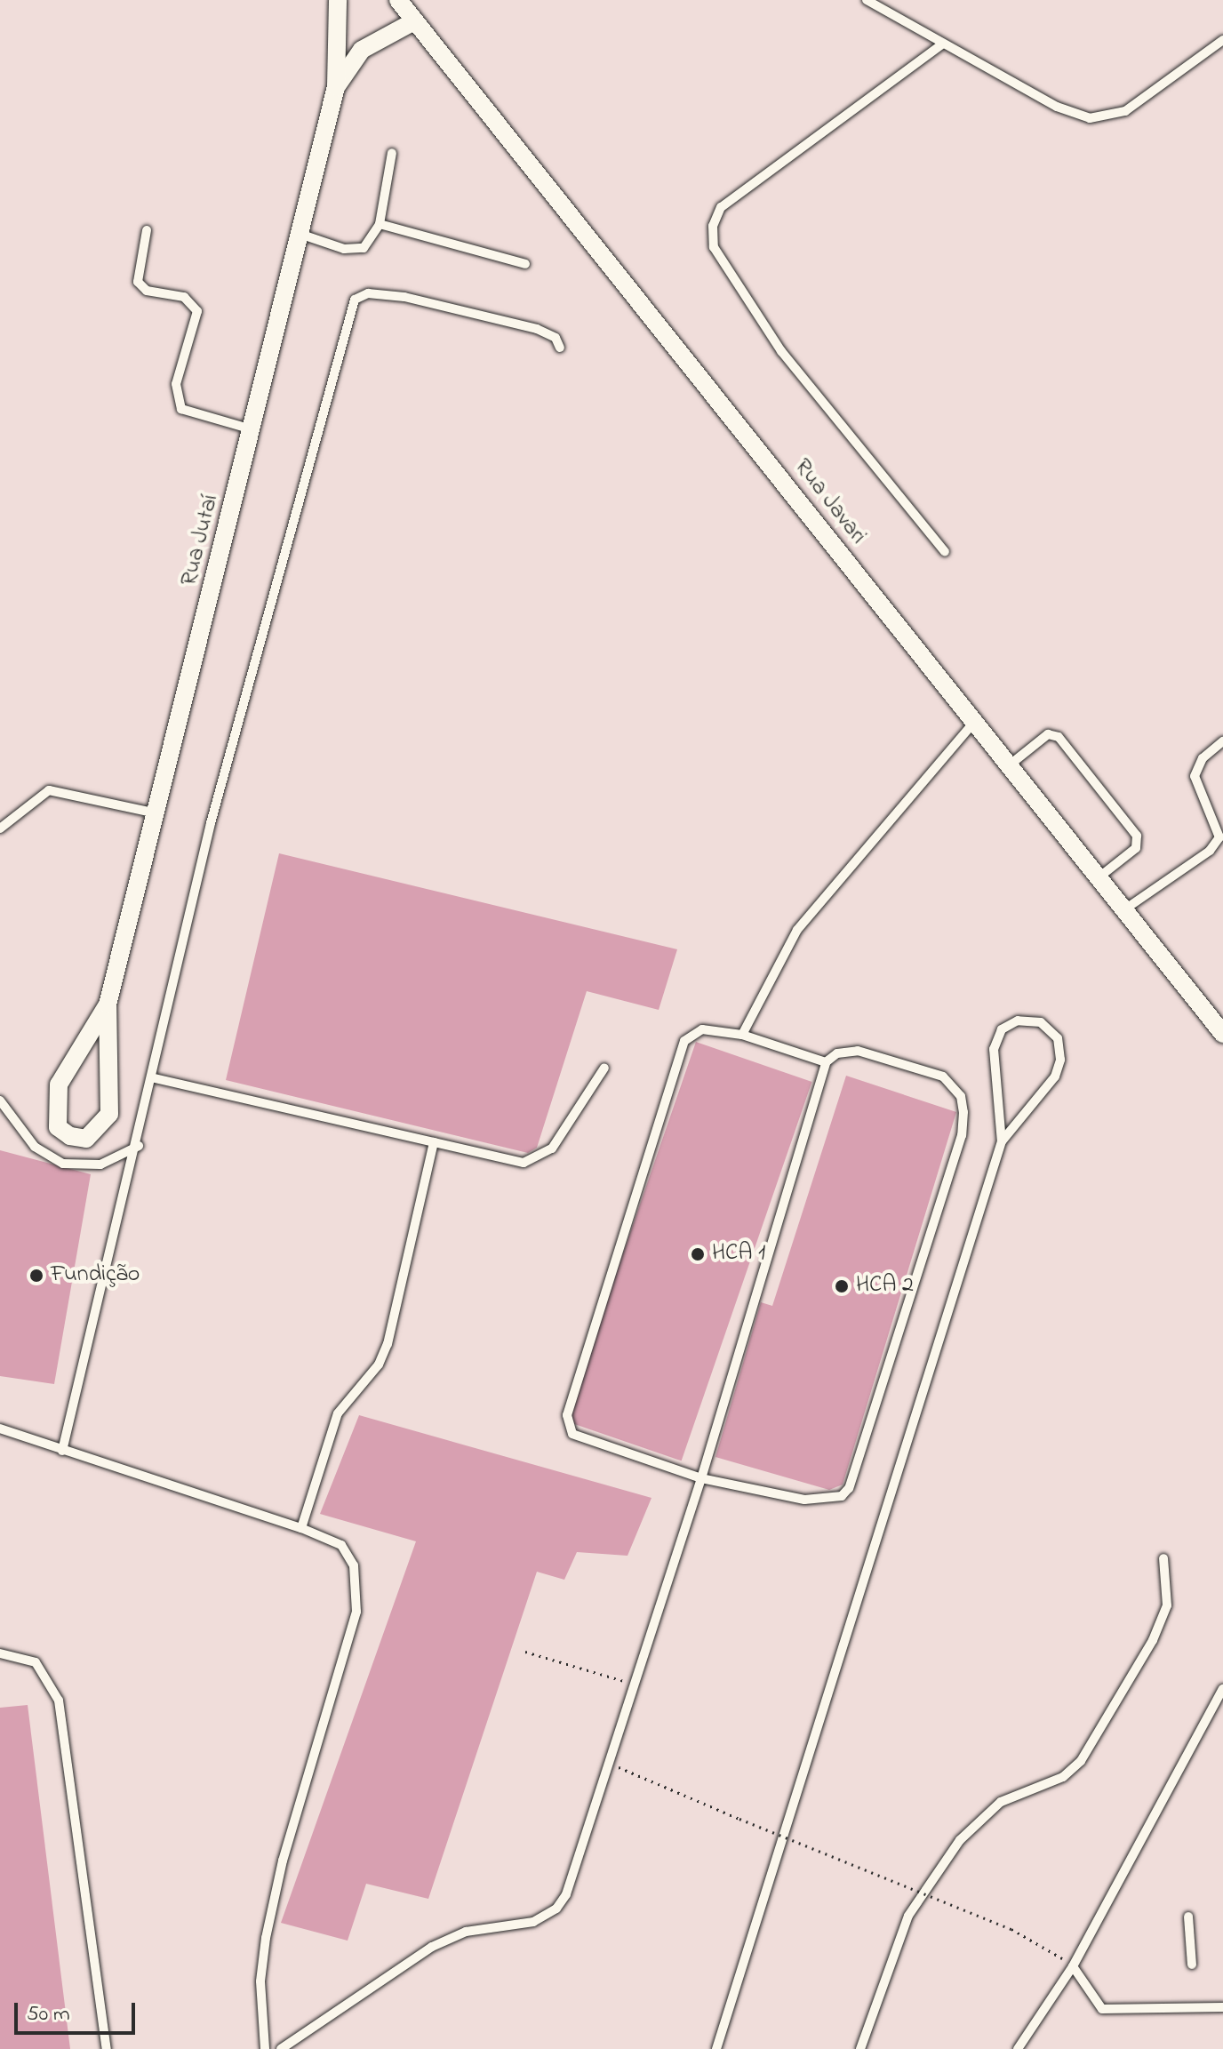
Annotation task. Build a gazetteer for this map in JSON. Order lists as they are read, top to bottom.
{
  "streets": {
    "street": ["Rua Javari", "Rua Jutaí"]
  },
  "crossings": [
    ["Rua Javari", "Rua Jutaí"]
  ],
  "places": ["HCA 1", "Fundição", "HCA 2"],
  "scale_bar": "50 m"
}
